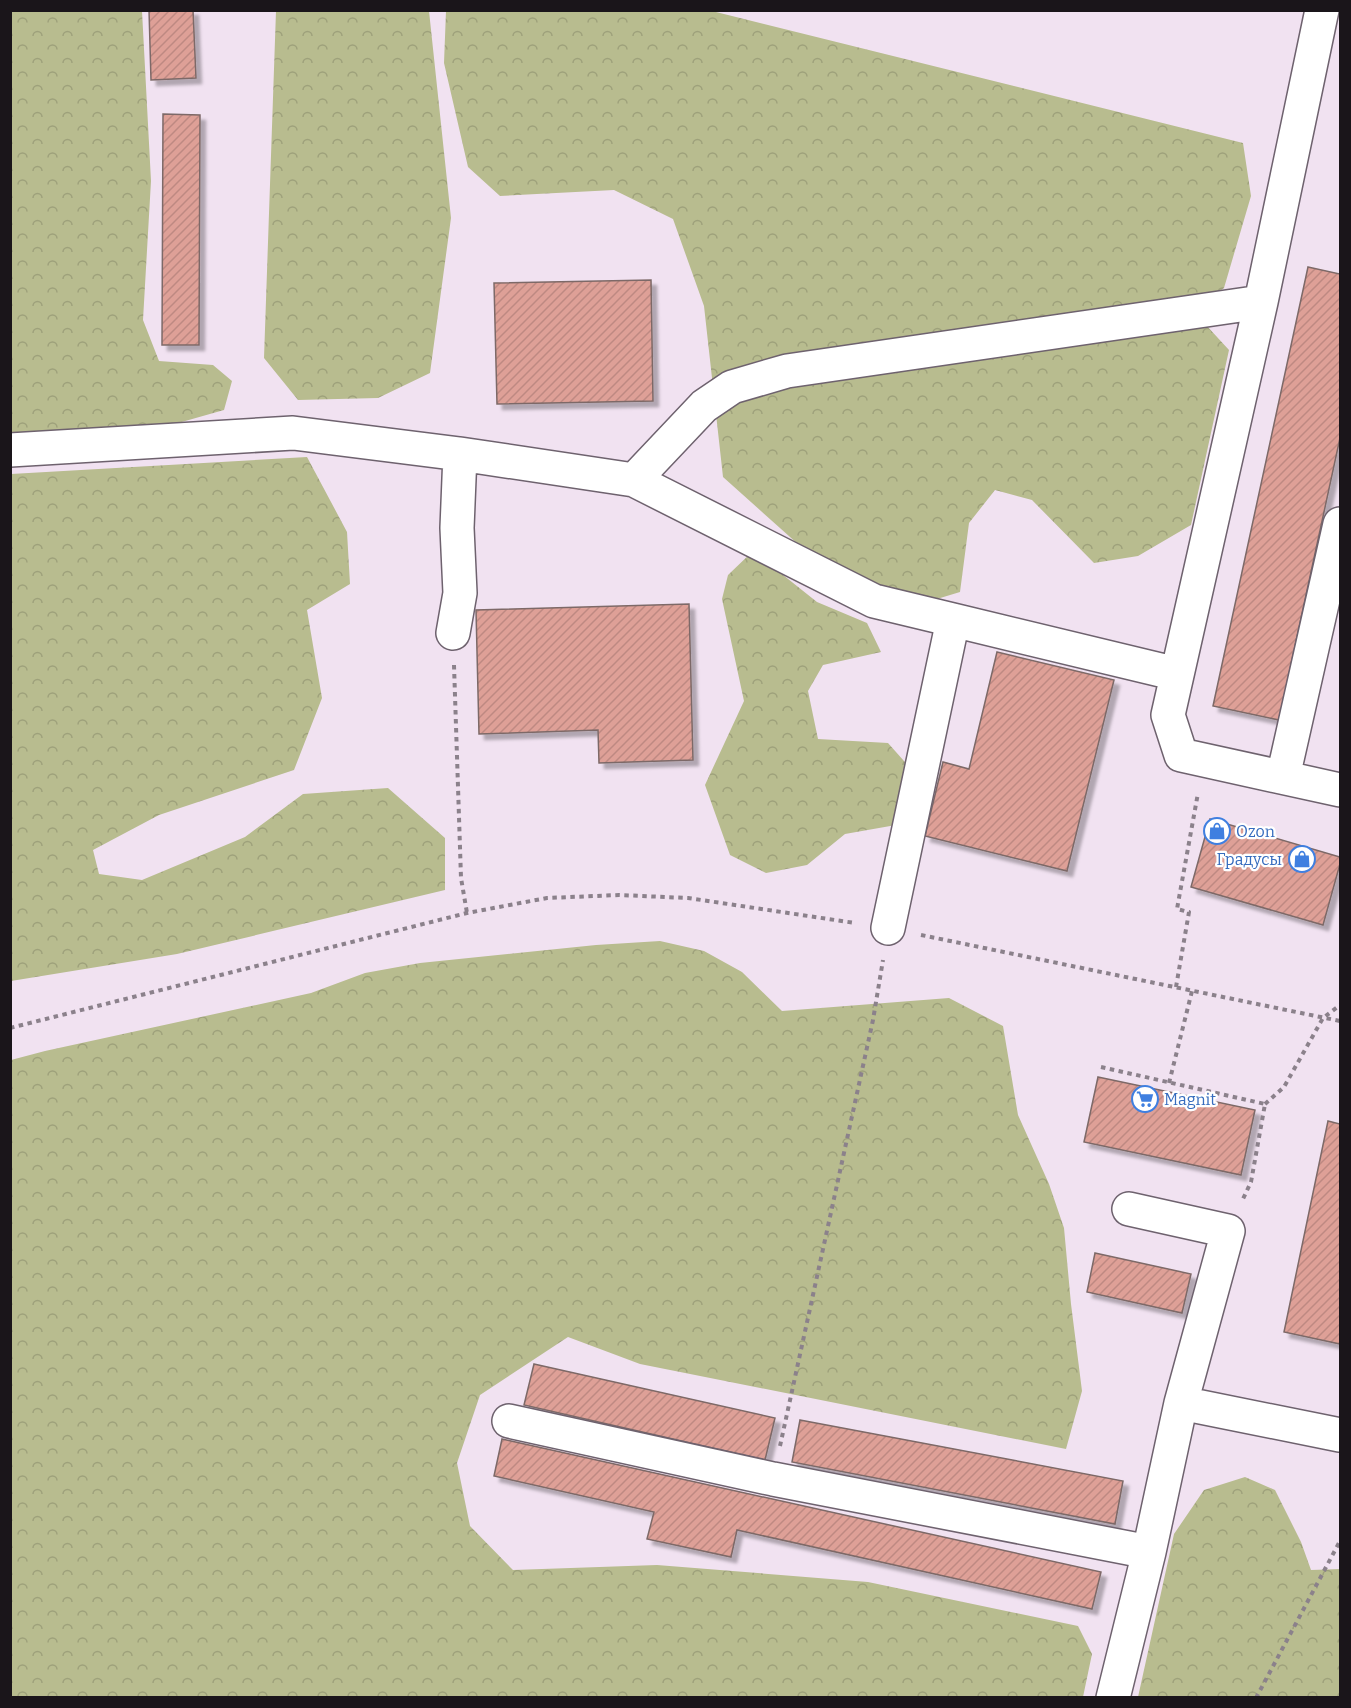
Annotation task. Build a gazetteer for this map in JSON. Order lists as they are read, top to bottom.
{
  "places": {
    "shop": ["Ozon", "Градусы"],
    "supermarket": ["Magnit"]
  }
}
